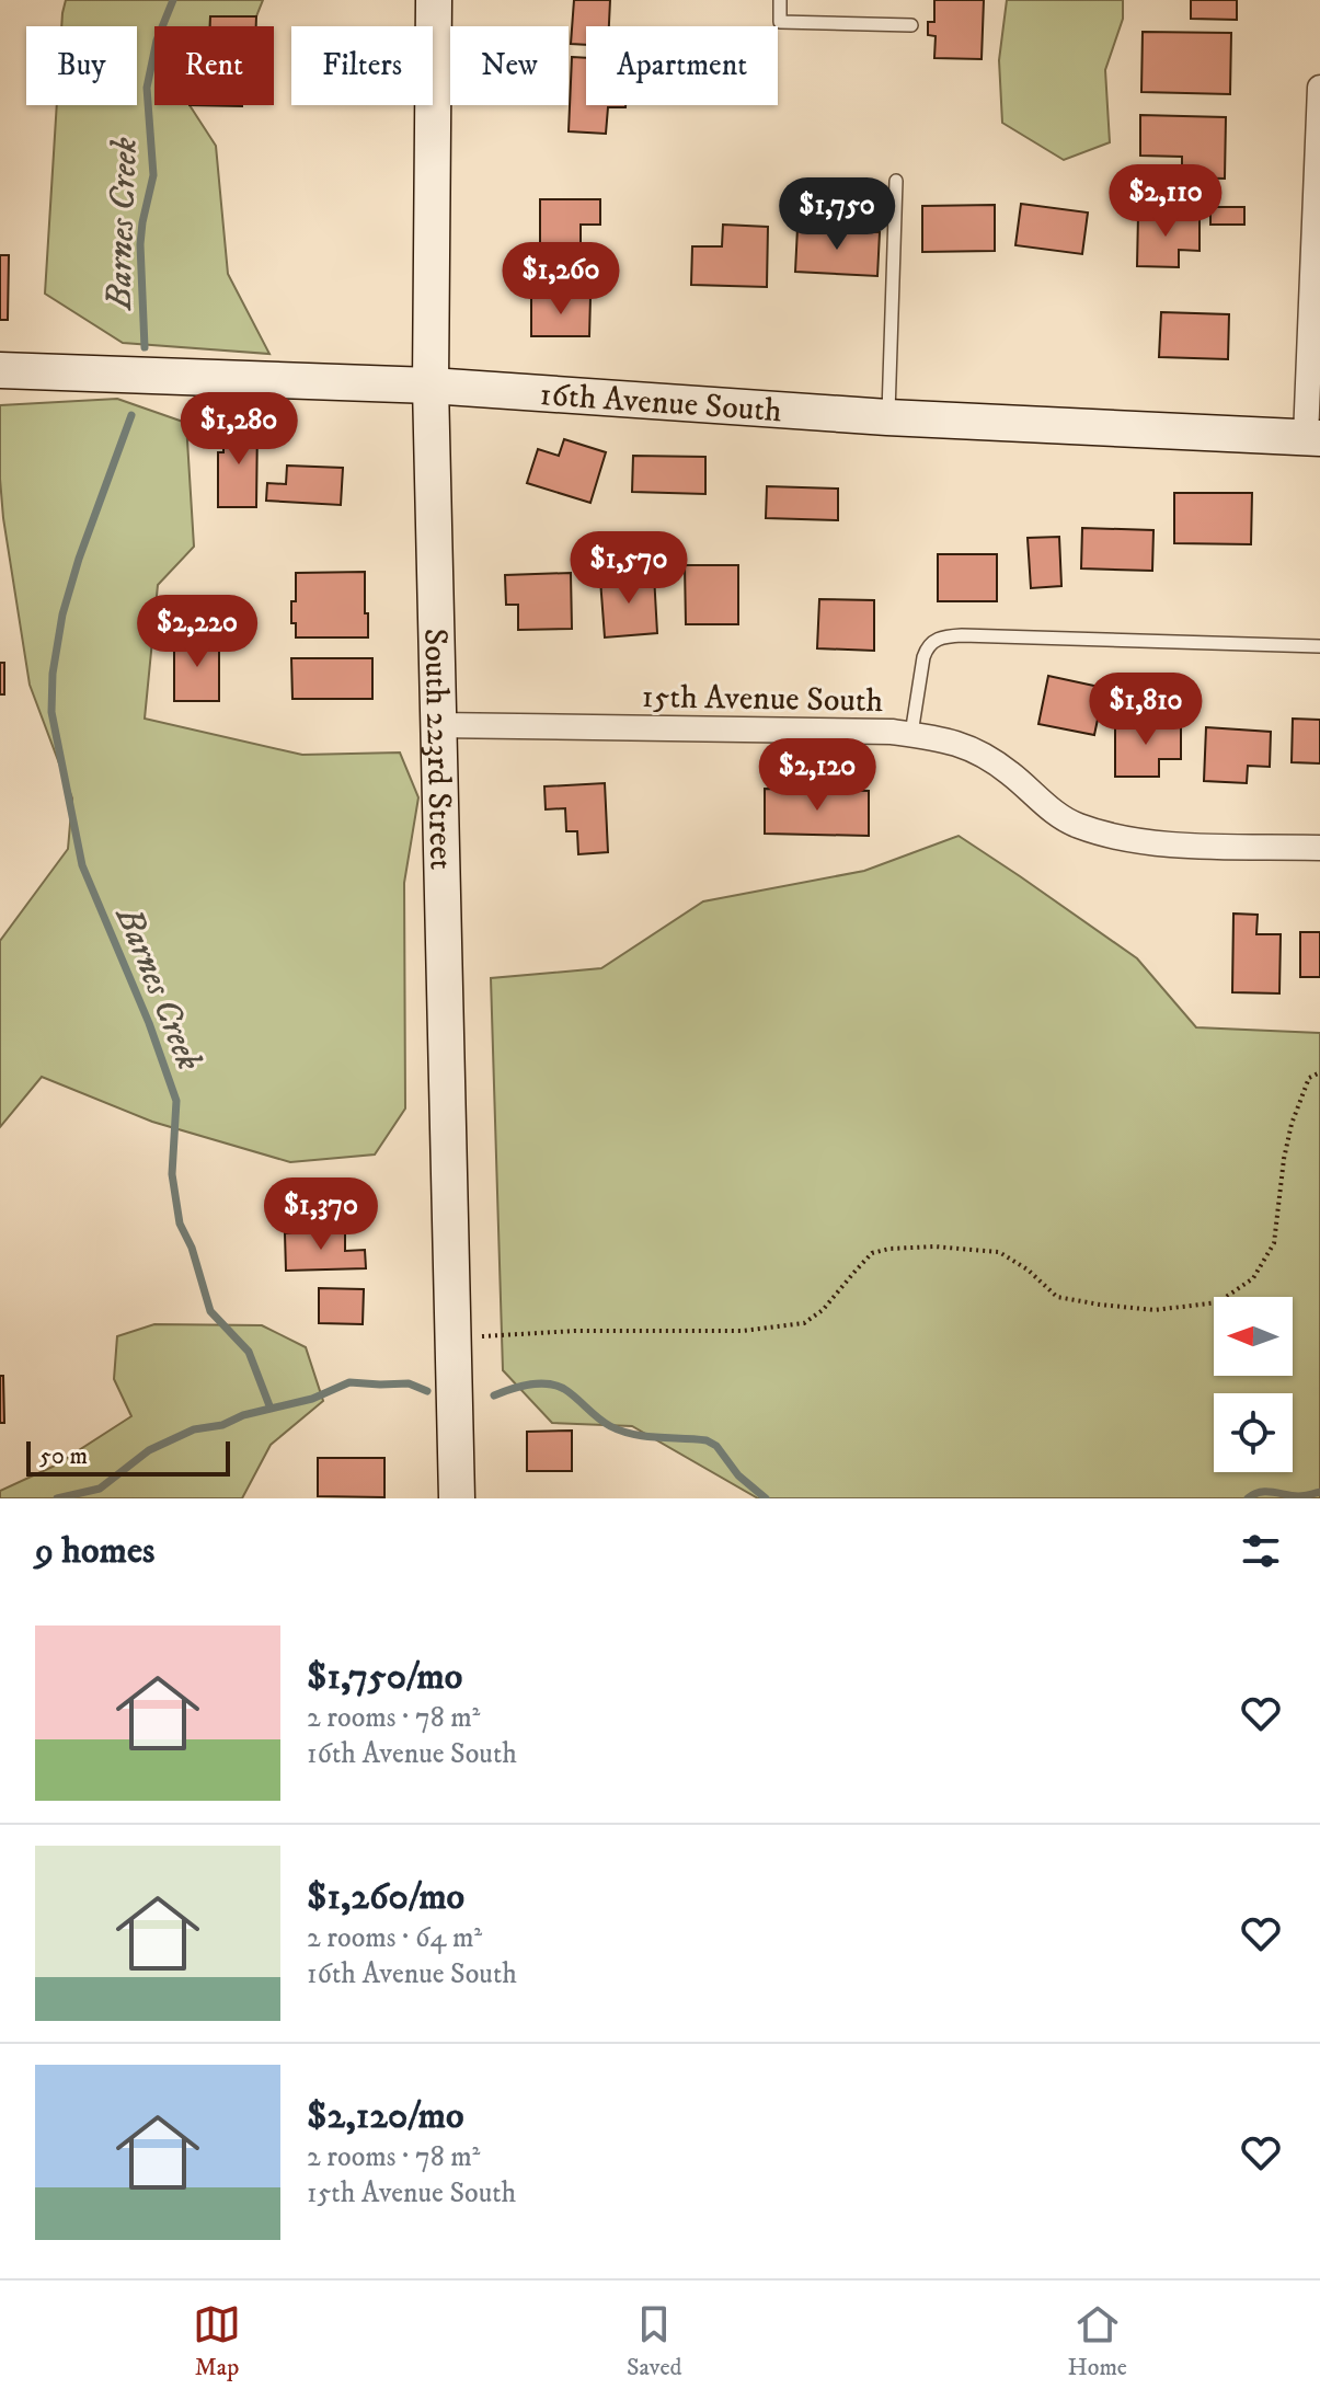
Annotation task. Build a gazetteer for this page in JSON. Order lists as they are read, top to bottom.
{
  "streets": {
    "street": ["16th Avenue South", "15th Avenue South", "South 223rd Street"]
  },
  "crossings": [
    ["16th Avenue South", "South 223rd Street"],
    ["15th Avenue South", "South 223rd Street"]
  ],
  "water": ["Barnes Creek"],
  "scale_bar": "50 m",
  "north": "left",
  "page": {
    "chip": [
      "Buy",
      "Rent",
      "Filters",
      "New",
      "Apartment"
    ],
    "price": [
      "$2,110",
      "$1,750",
      "$1,260",
      "$1,280",
      "$1,570",
      "$2,220",
      "$1,810",
      "$2,120",
      "$1,370"
    ],
    "scale": "50 m",
    "heading": "9 homes",
    "list": [
      {
        "name": "$1,750/mo",
        "note": "2 rooms · 78 m² · 16th Avenue South"
      },
      {
        "name": "$1,260/mo",
        "note": "2 rooms · 64 m² · 16th Avenue South"
      },
      {
        "name": "$2,120/mo",
        "note": "2 rooms · 78 m² · 15th Avenue South"
      }
    ],
    "tabs": ["Map", "Saved", "Home"]
  }
}
